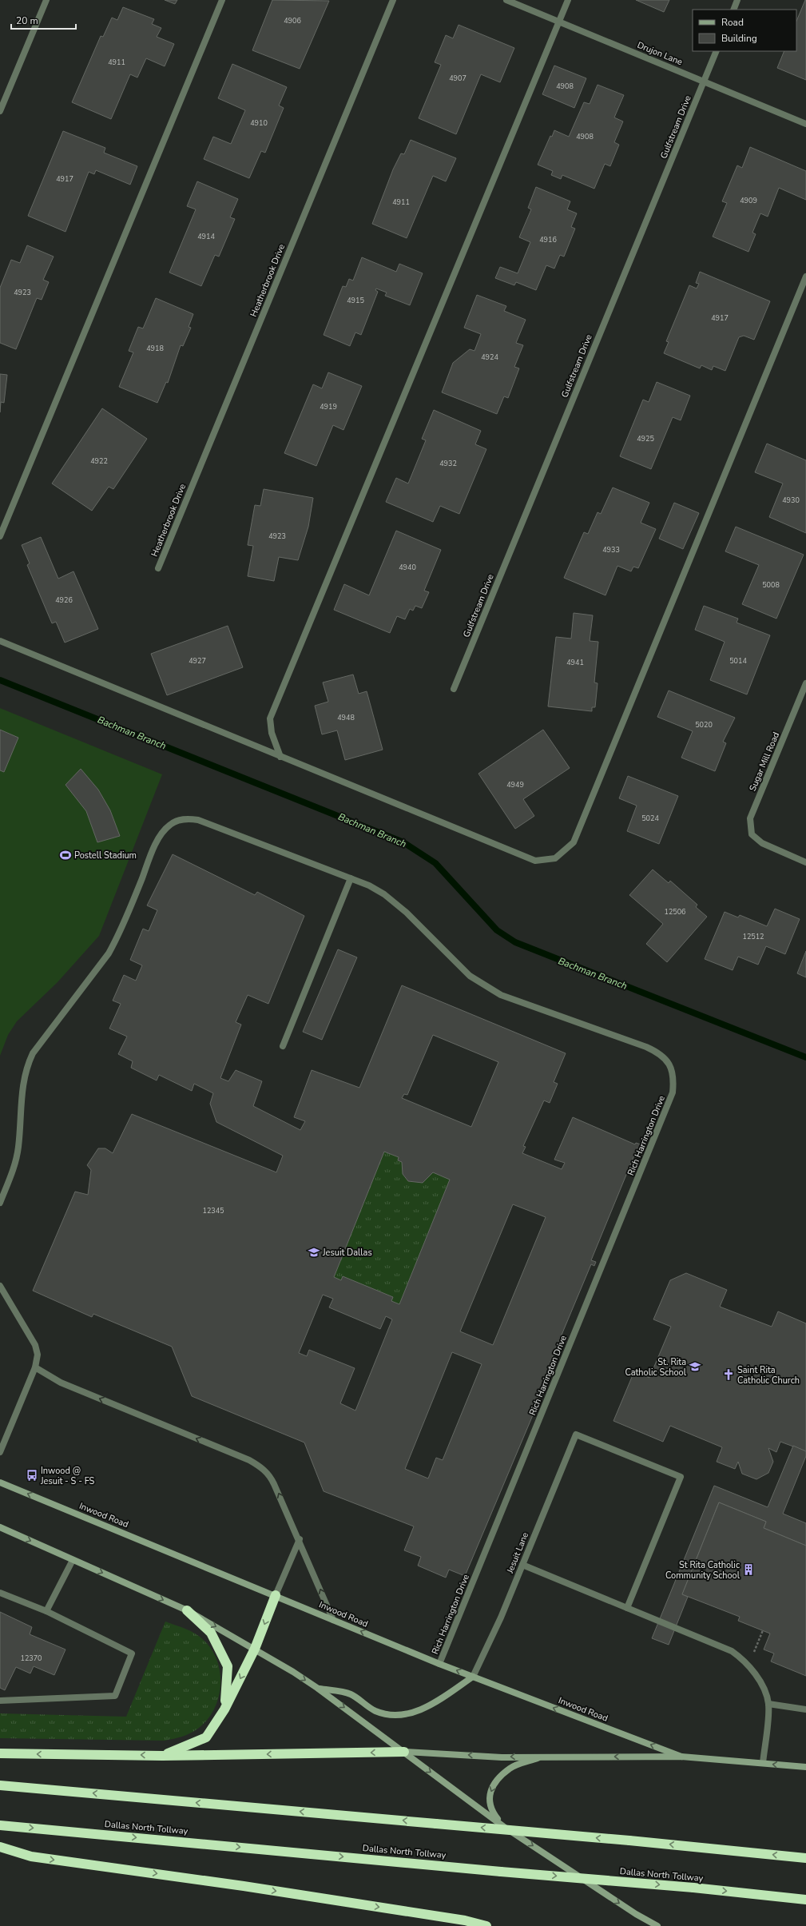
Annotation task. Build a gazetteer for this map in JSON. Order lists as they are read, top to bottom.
{
  "streets": {
    "highway": ["Dallas North Tollway"],
    "main road": ["Inwood Road"],
    "street": [
      "Drujon Lane",
      "Gulfstream Drive",
      "Heatherbrook Drive",
      "Sugar Mill Road",
      "Rich Harrington Drive",
      "Jesuit Lane"
    ]
  },
  "crossings": [
    ["Drujon Lane", "Gulfstream Drive"],
    ["Rich Harrington Drive", "Inwood Road"],
    ["Inwood Road", "Jesuit Lane"]
  ],
  "water": ["Bachman Branch"],
  "places": {
    "sports": ["Postell Stadium"],
    "school or university": ["Jesuit Dallas", "St. Rita Catholic School"],
    "church": ["Saint Rita Catholic Church"],
    "bus stop": ["Inwood @ Jesuit - S - FS"],
    "building": ["St Rita Catholic Community School"]
  },
  "house_numbers": [
    "4906",
    "4911",
    "4907",
    "4908",
    "4910",
    "4908",
    "4917",
    "4909",
    "4911",
    "4914",
    "4916",
    "4923",
    "4915",
    "4917",
    "4918",
    "4924",
    "4919",
    "4925",
    "4922",
    "4932",
    "4930",
    "4923",
    "4933",
    "4940",
    "5008",
    "4926",
    "4927",
    "5014",
    "4941",
    "4948",
    "5020",
    "4949",
    "5024",
    "12506",
    "12512",
    "12345",
    "12370"
  ],
  "legend": ["Road", "Building"],
  "scale_bar": "20 m"
}
